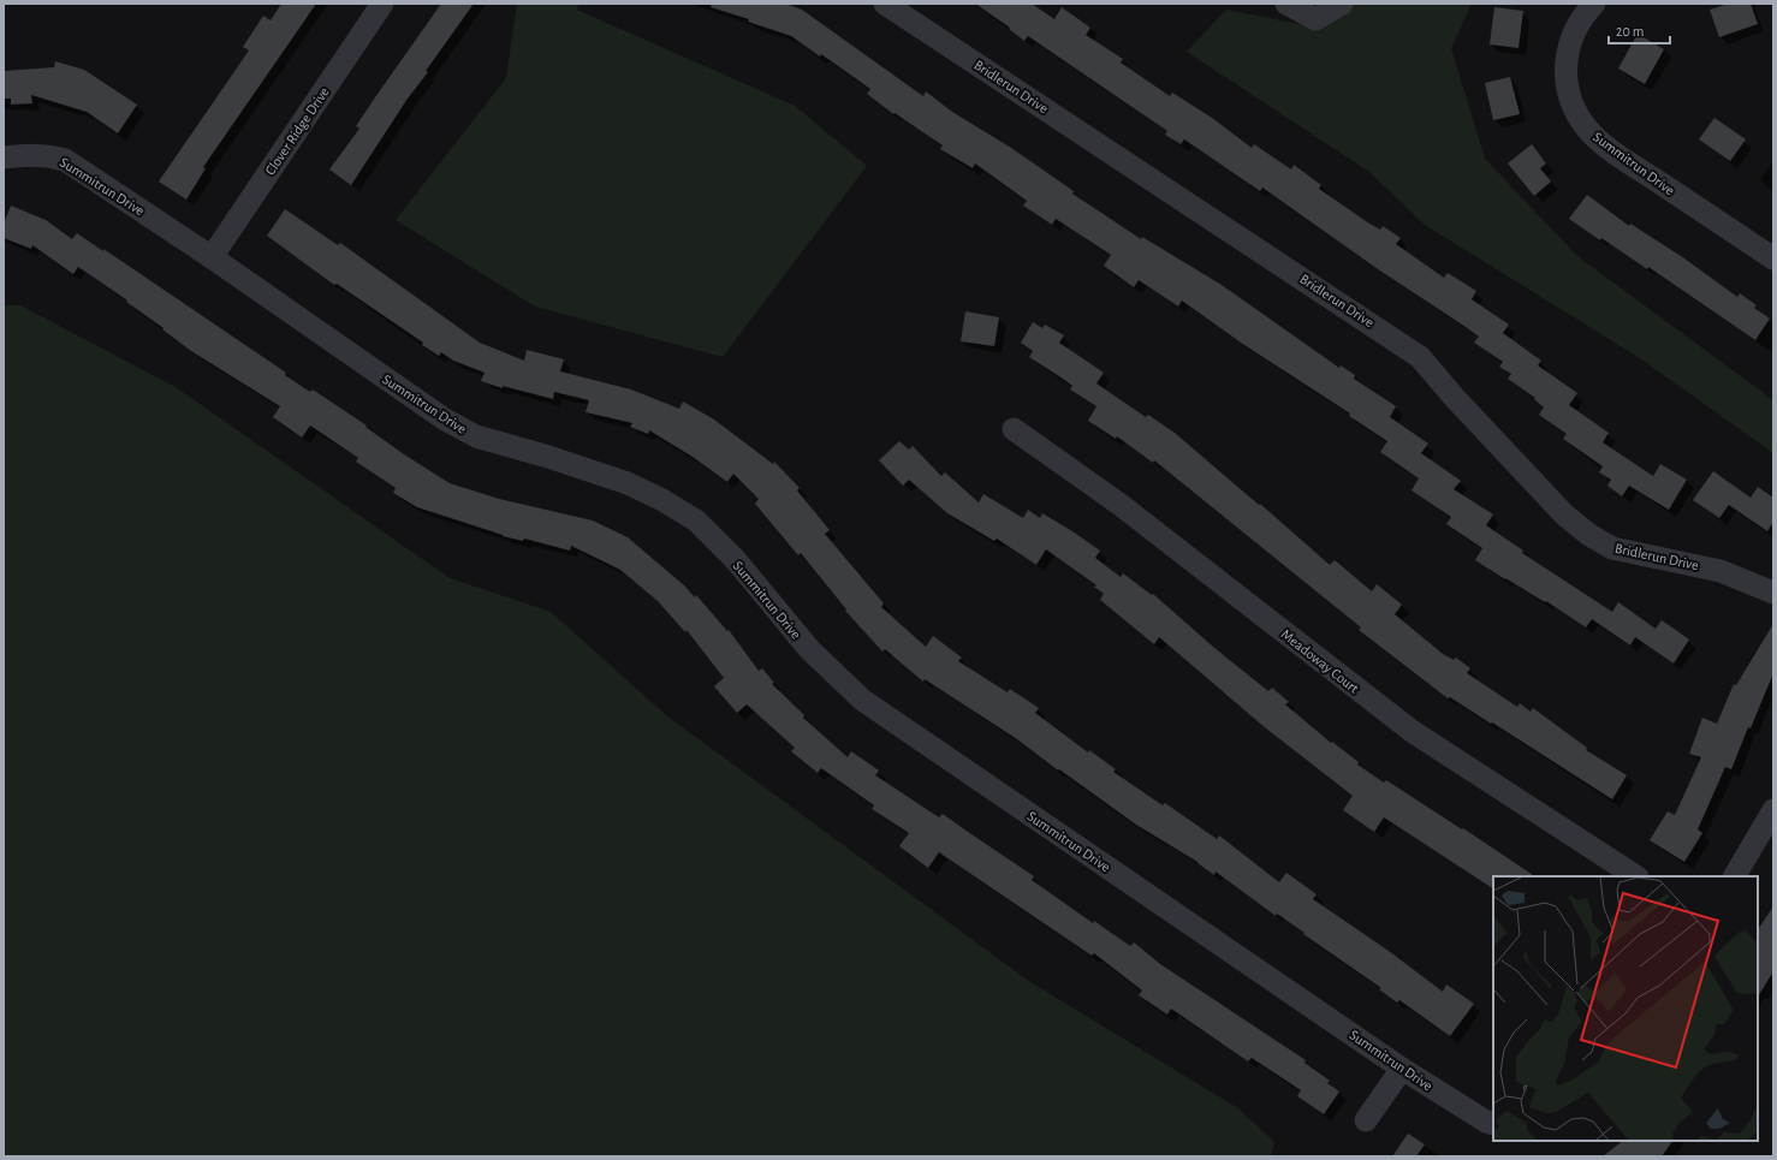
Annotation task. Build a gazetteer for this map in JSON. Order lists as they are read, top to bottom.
{
  "streets": {
    "street": [
      "Bridlerun Drive",
      "Clover Ridge Drive",
      "Summitrun Drive",
      "Meadoway Court"
    ]
  },
  "crossings": [
    ["Clover Ridge Drive", "Summitrun Drive"]
  ],
  "scale_bar": "20 m"
}
